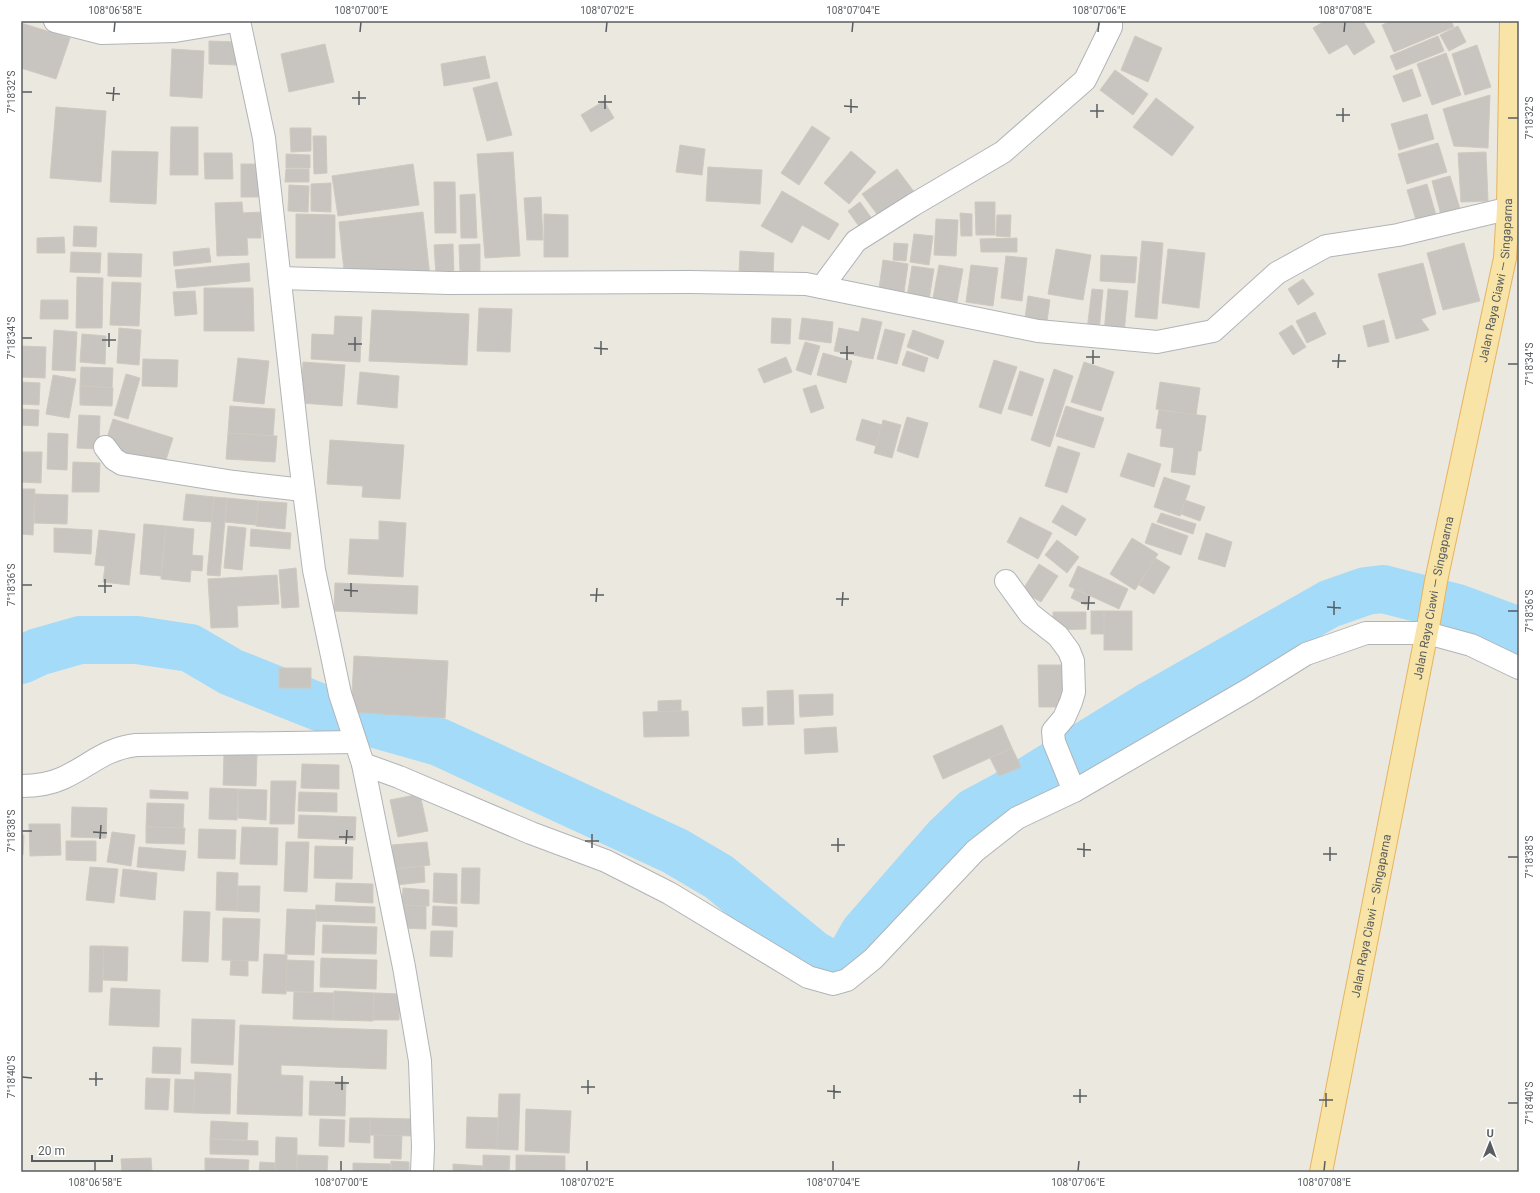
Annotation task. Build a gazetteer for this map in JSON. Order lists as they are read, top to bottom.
{
  "streets": {
    "main road": ["Jalan Raya Ciawi — Singaparna"]
  },
  "scale_bar": "20 m",
  "north": "top",
  "coordinates": [
    "108°06'58\"E",
    "108°07'00\"E",
    "108°07'02\"E",
    "108°07'04\"E",
    "108°07'06\"E",
    "108°07'08\"E",
    "7°18'32\"S",
    "7°18'34\"S",
    "7°18'36\"S",
    "7°18'38\"S",
    "7°18'40\"S"
  ]
}
